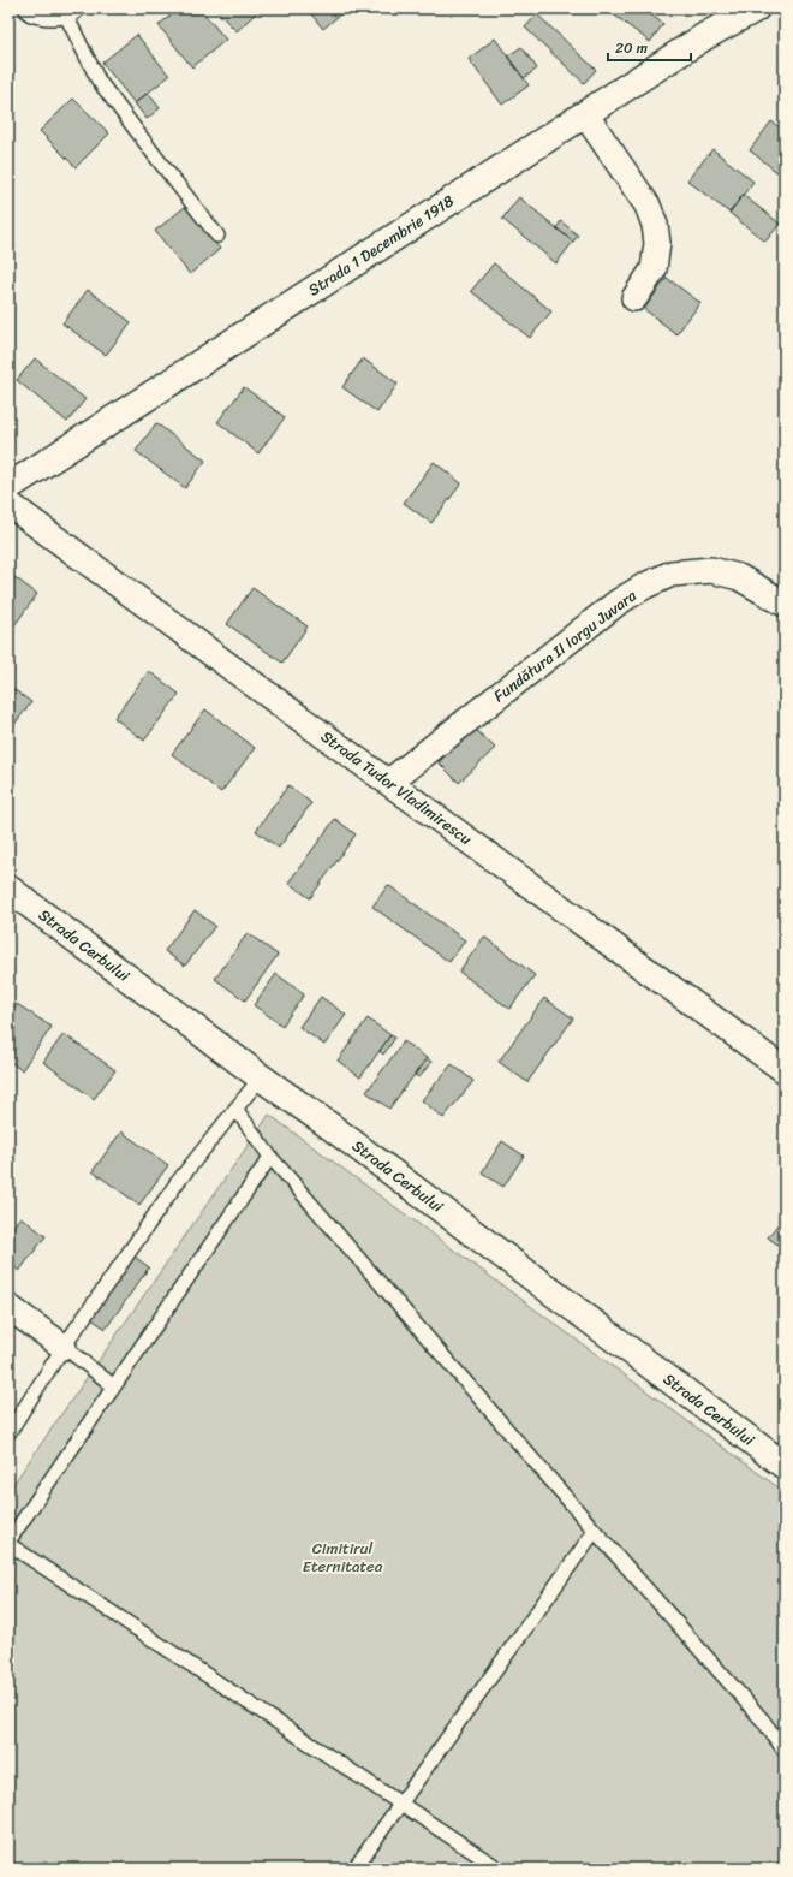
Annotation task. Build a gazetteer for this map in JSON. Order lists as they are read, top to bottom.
{
  "streets": {
    "street": [
      "Strada 1 Decembrie 1918",
      "Fundătura II Iorgu Juvara",
      "Strada Tudor Vladimirescu",
      "Strada Cerbului"
    ]
  },
  "crossings": [
    ["Fundătura II Iorgu Juvara", "Strada Tudor Vladimirescu"]
  ],
  "parks": ["Cimitirul Eternitatea"],
  "scale_bar": "20 m"
}
